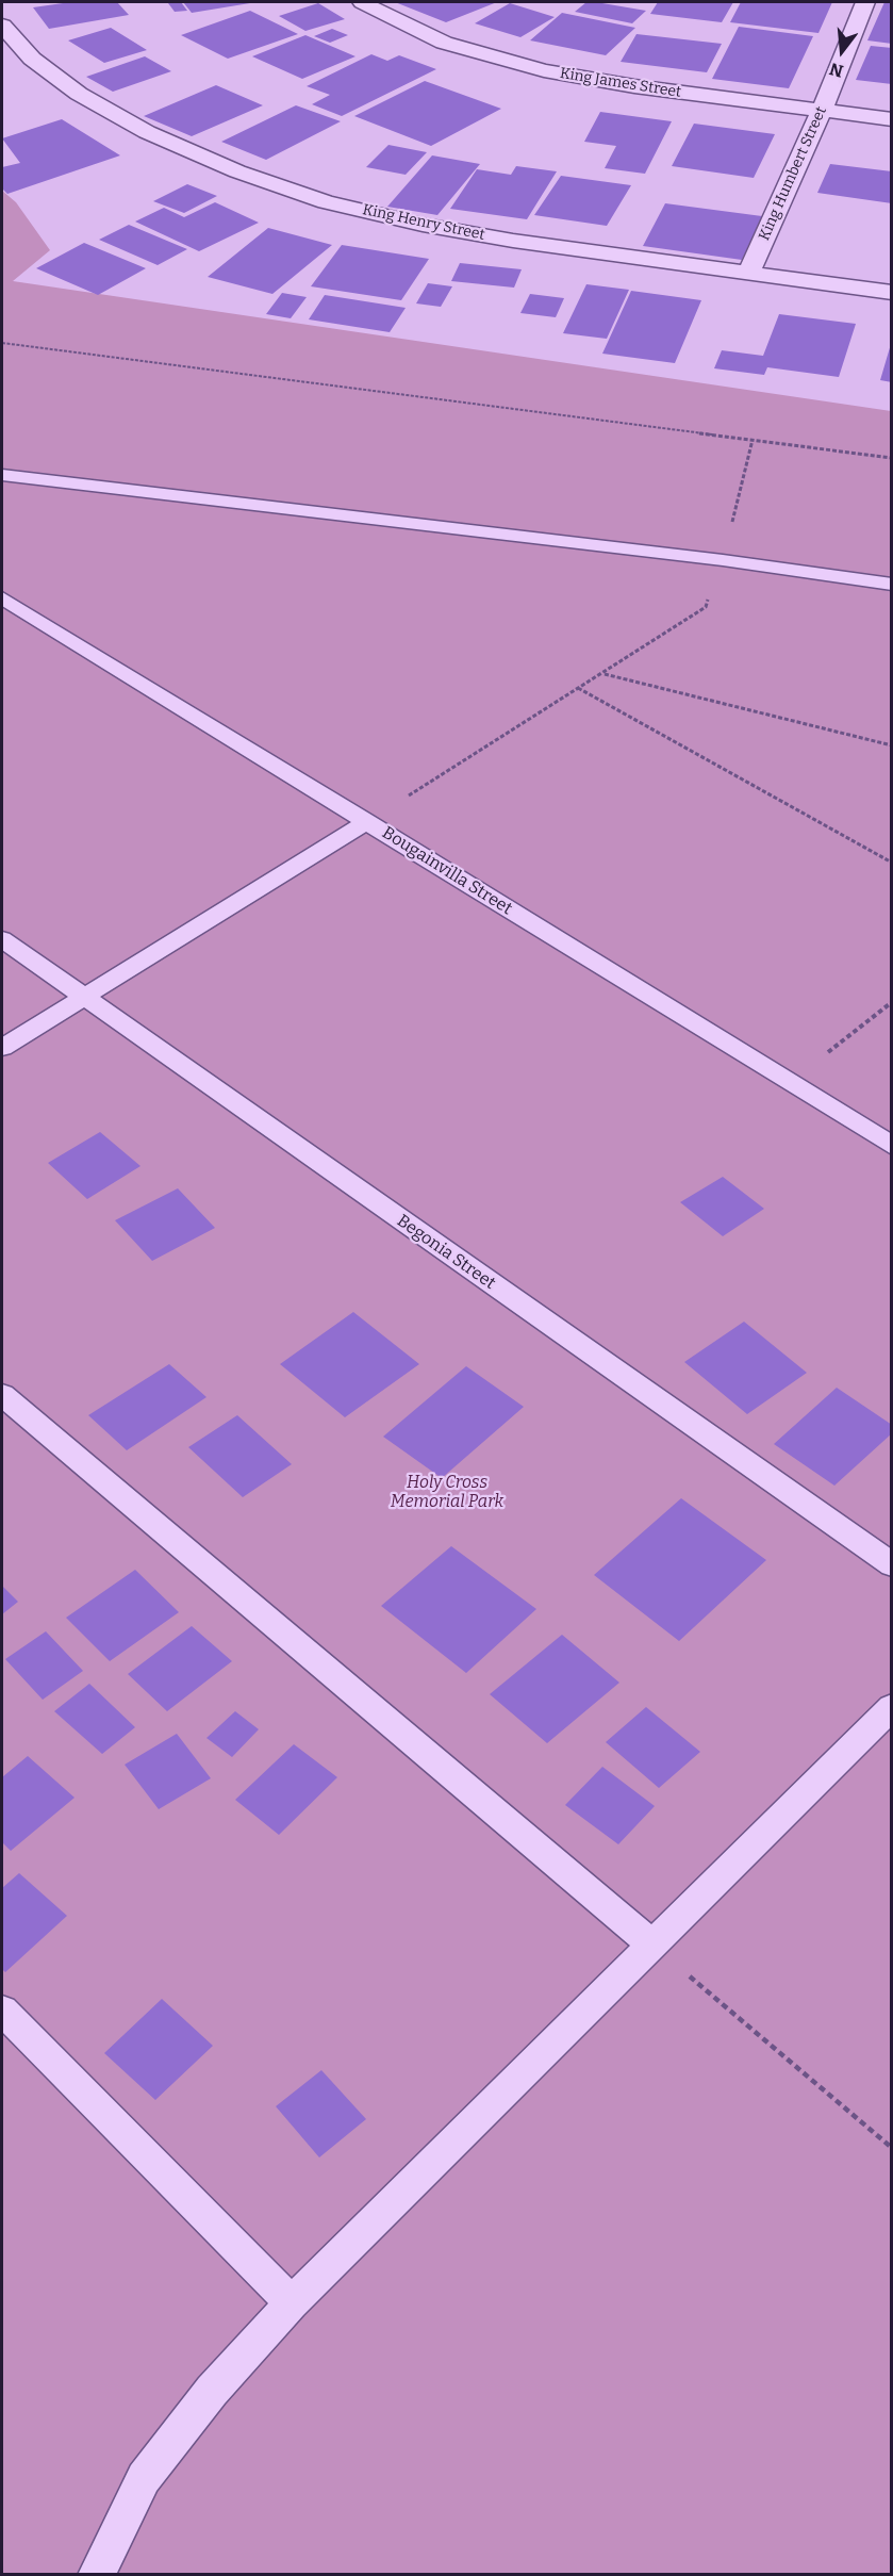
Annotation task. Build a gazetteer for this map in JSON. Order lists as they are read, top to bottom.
{
  "streets": {
    "street": ["King James Street", "King Humbert Street", "King Henry Street"],
    "lane": ["Bougainvilla Street", "Begonia Street"]
  },
  "crossings": [
    ["King James Street", "King Humbert Street"],
    ["King Humbert Street", "King Henry Street"]
  ],
  "parks": ["Holy Cross Memorial Park"],
  "north": "bottom"
}
